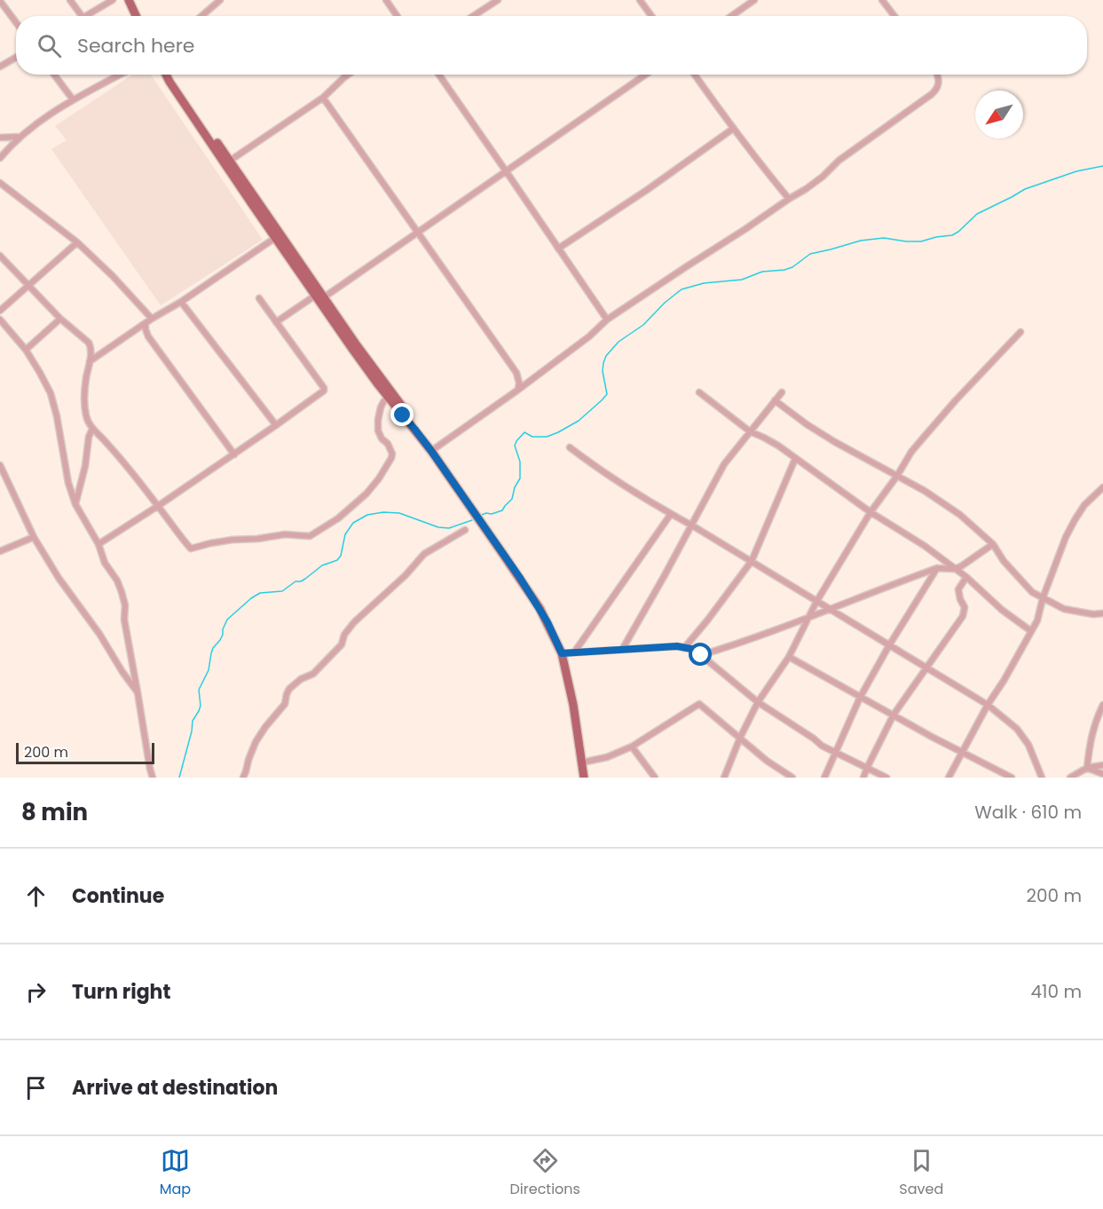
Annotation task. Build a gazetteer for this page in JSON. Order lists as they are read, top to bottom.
{
  "scale_bar": "200 m",
  "north": "bottom left",
  "page": {
    "search": "Search here",
    "scale": "200 m",
    "heading": ["8 min", "Walk · 610 m"],
    "list": [
      ["Continue", "200 m"],
      ["Turn right", "410 m"],
      "Arrive at destination"
    ],
    "nav": ["Map", "Directions", "Saved"]
  }
}
